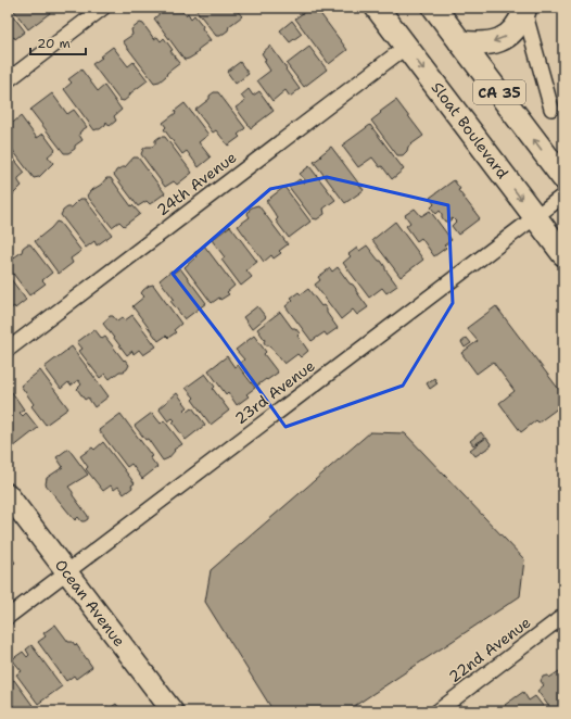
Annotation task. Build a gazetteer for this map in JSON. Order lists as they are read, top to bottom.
{
  "streets": {
    "main road": ["CA 35", "Sloat Boulevard"],
    "street": [
      "24th Avenue",
      "23rd Avenue",
      "Ocean Avenue",
      "22nd Avenue"
    ]
  },
  "crossings": [
    ["Sloat Boulevard", "24th Avenue"],
    ["Sloat Boulevard", "23rd Avenue"],
    ["23rd Avenue", "Ocean Avenue"]
  ],
  "scale_bar": "20 m"
}
